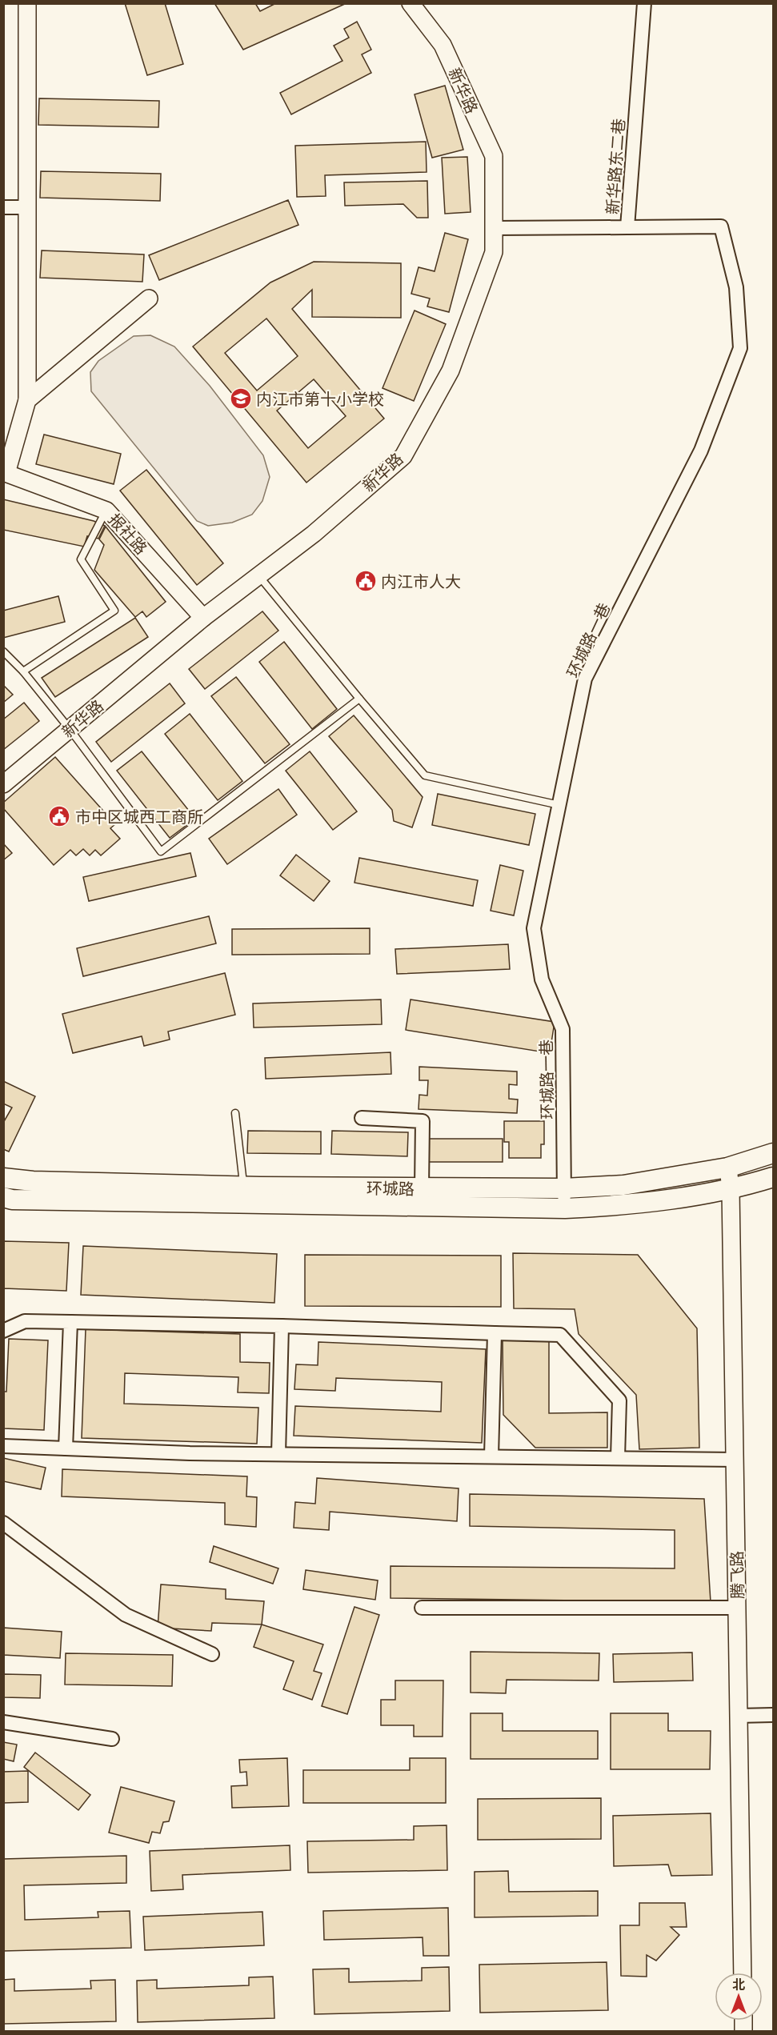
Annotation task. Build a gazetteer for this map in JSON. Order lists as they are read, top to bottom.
{
  "streets": {
    "main road": ["环城路"],
    "street": [
      "新华路",
      "新华路东二巷",
      "报社路",
      "环城路一巷",
      "腾飞路"
    ]
  },
  "crossings": [
    ["新华路", "新华路东二巷"],
    ["新华路", "报社路"],
    ["新华路东二巷", "环城路一巷"],
    ["环城路一巷", "环城路"],
    ["环城路", "腾飞路"]
  ],
  "places": {
    "school or university": ["内江市第十小学校"],
    "public building": ["内江市人大", "市中区城西工商所"]
  },
  "north": "top"
}
